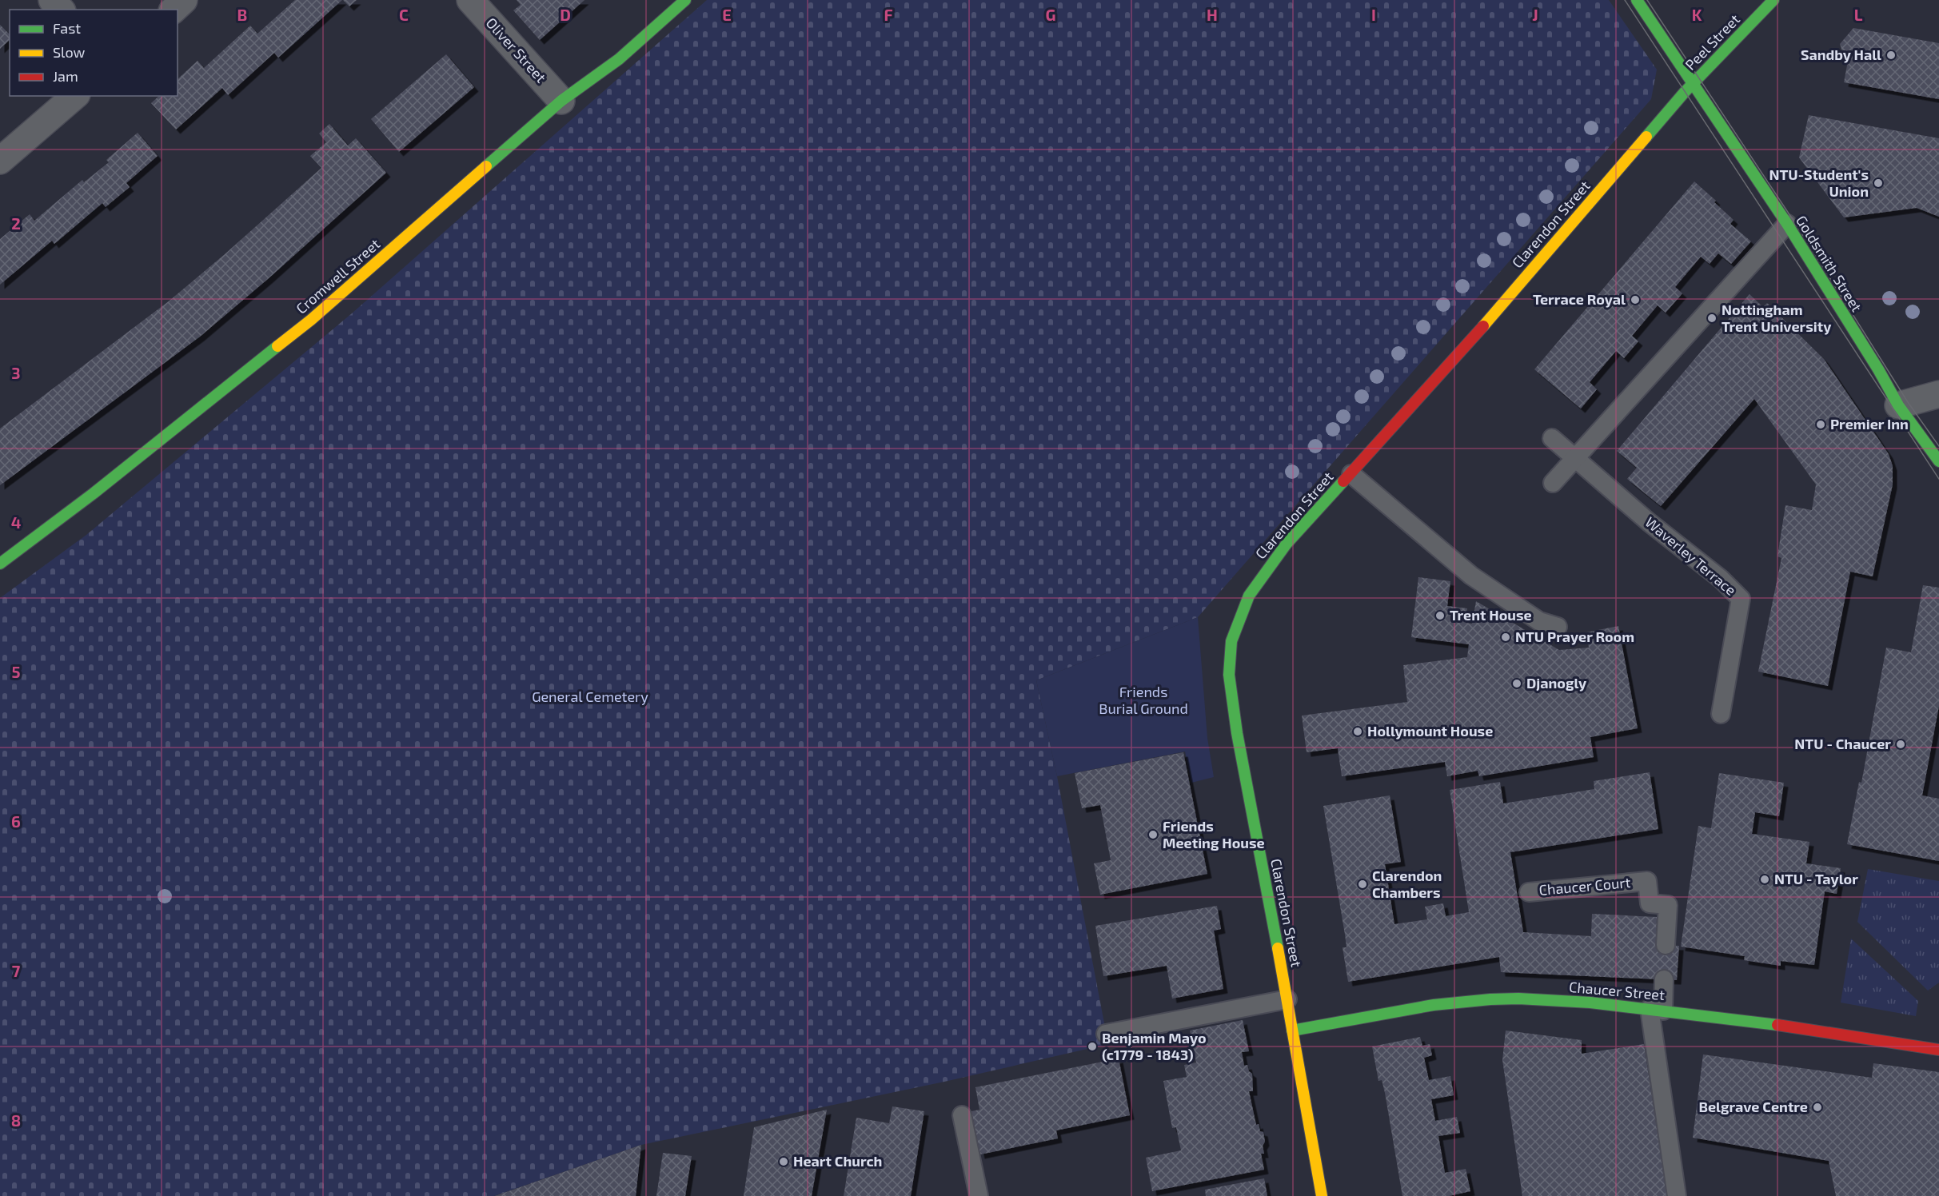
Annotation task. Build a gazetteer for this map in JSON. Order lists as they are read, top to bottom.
{
  "streets": {
    "street": [
      "Peel Street",
      "Oliver Street",
      "Clarendon Street",
      "Goldsmith Street",
      "Cromwell Street",
      "Chaucer Street"
    ],
    "lane": ["Waverley Terrace", "Chaucer Court"]
  },
  "crossings": [
    ["Peel Street", "Clarendon Street"],
    ["Peel Street", "Goldsmith Street"],
    ["Oliver Street", "Cromwell Street"],
    ["Clarendon Street", "Goldsmith Street"],
    ["Clarendon Street", "Chaucer Street"]
  ],
  "parks": ["Friends Burial Ground", "General Cemetery"],
  "places": [
    "Sandby Hall",
    "NTU-Student's Union",
    "Terrace Royal",
    "Nottingham Trent University",
    "Premier Inn",
    "Trent House",
    "NTU Prayer Room",
    "Djanogly",
    "Hollymount House",
    "NTU - Chaucer",
    "Friends Meeting House",
    "NTU - Taylor",
    "Clarendon Chambers",
    "Benjamin Mayo (c1779 - 1843)",
    "Belgrave Centre",
    "Heart Church"
  ],
  "legend": ["Fast", "Slow", "Jam"],
  "grid": {
    "columns": [
      "B",
      "C",
      "D",
      "E",
      "F",
      "G",
      "H",
      "I",
      "J",
      "K",
      "L"
    ],
    "rows": [
      "2",
      "3",
      "4",
      "5",
      "6",
      "7",
      "8"
    ]
  }
}
